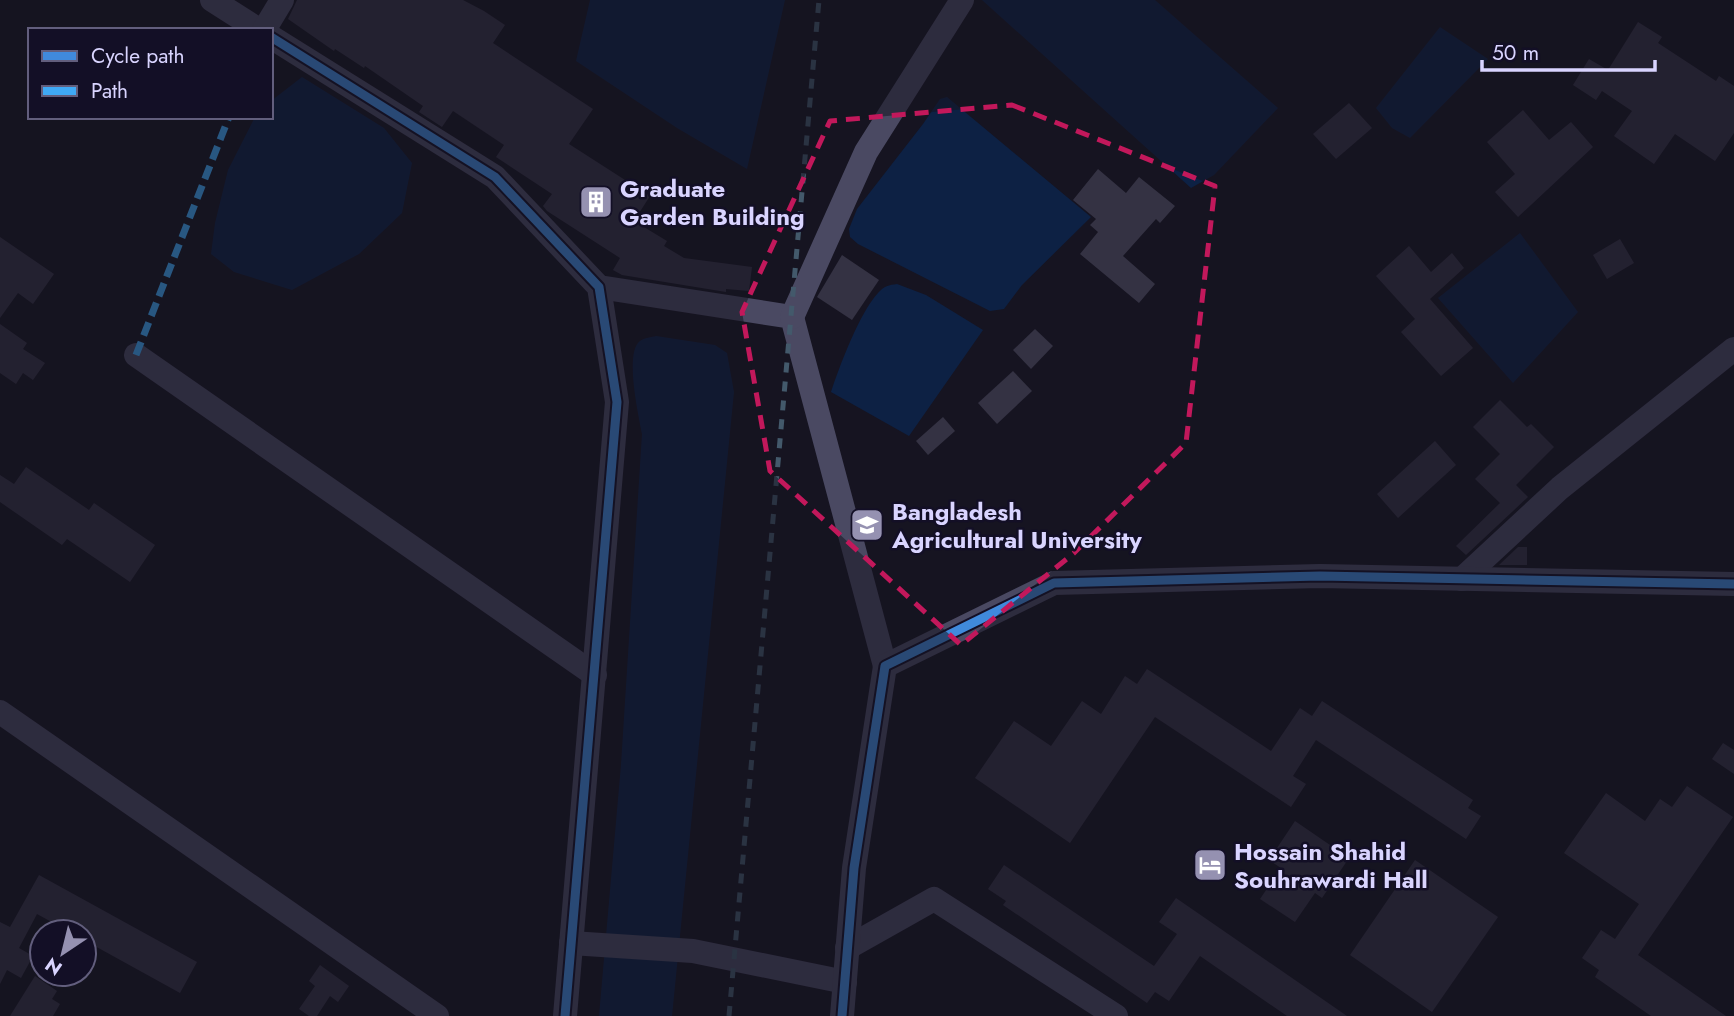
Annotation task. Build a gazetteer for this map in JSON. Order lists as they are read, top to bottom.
{
  "places": {
    "building": ["Graduate Garden Building"],
    "school or university": ["Bangladesh Agricultural University"],
    "hotel": ["Hossain Shahid Souhrawardi Hall"]
  },
  "legend": ["Cycle path", "Path"],
  "scale_bar": "50 m",
  "north": "bottom left"
}
